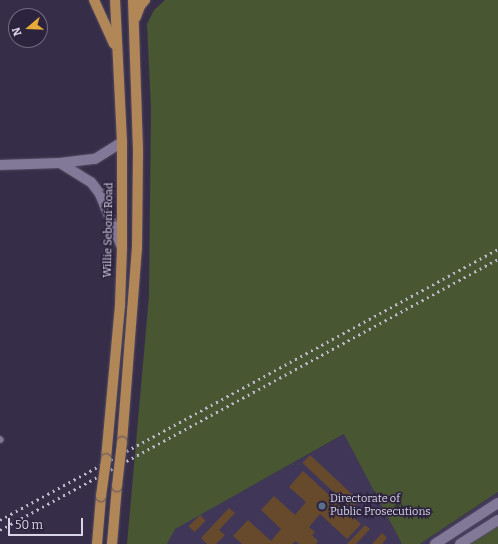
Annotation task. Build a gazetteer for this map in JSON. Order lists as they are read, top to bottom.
{
  "streets": {
    "main road": ["Willie Seboni Road"]
  },
  "places": ["Directorate of Public Prosecutions"],
  "scale_bar": "50 m",
  "north": "left"
}
